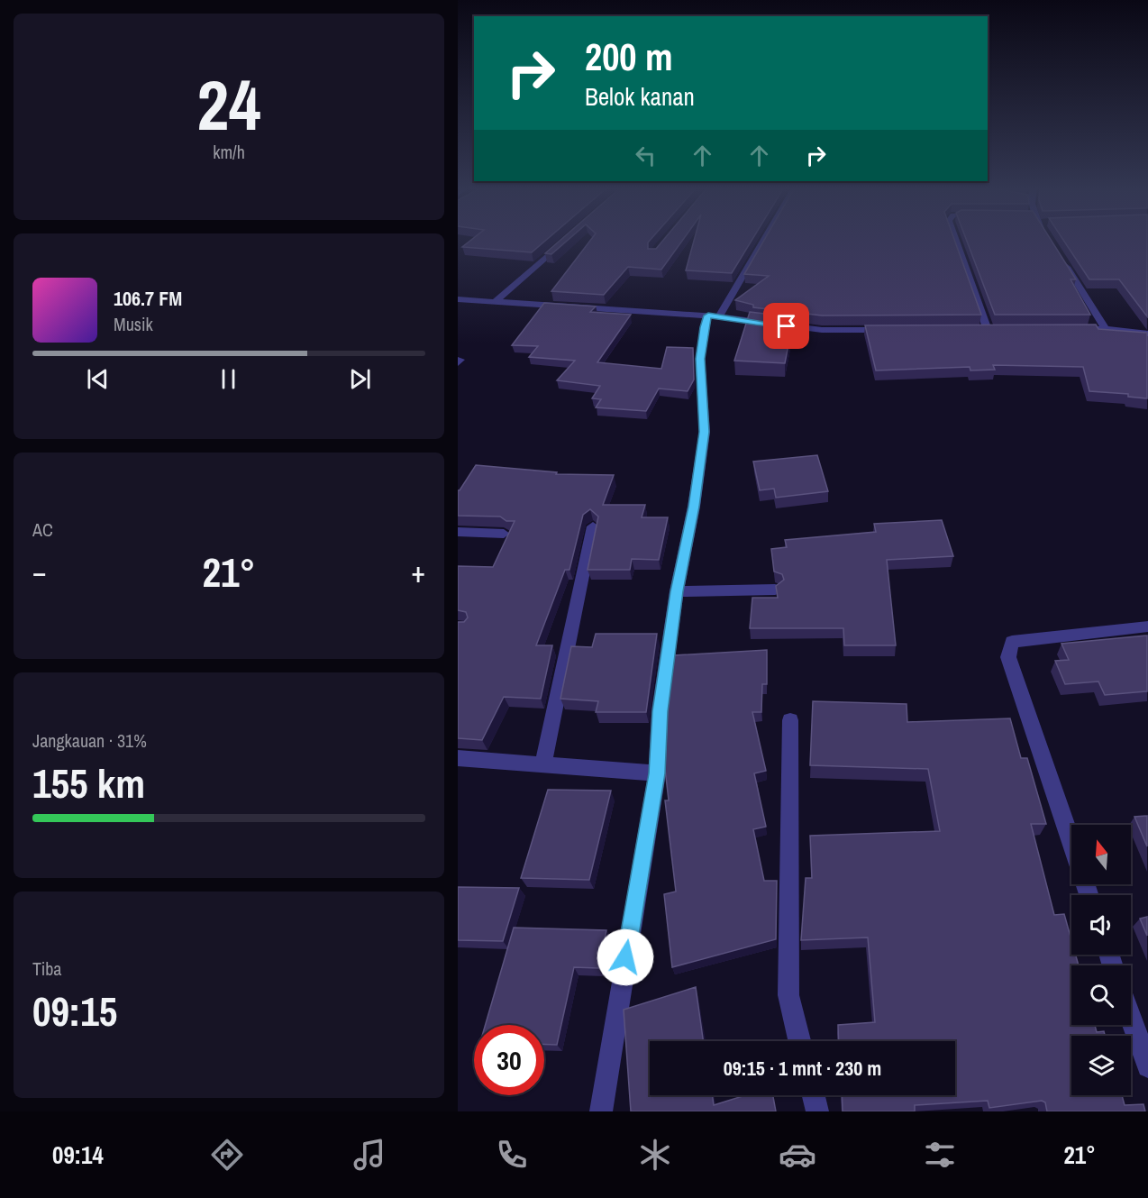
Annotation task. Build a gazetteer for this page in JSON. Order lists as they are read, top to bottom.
{
  "north": "top",
  "page": {
    "tile": [
      ["24", "km/h"],
      "AC",
      ["Jangkauan · 31%", "155 km"],
      ["Tiba", "09:15"]
    ],
    "turn": ["200 m", "Belok kanan"],
    "song": ["106.7 FM", "Musik"],
    "heat": ["−", "21°", "+"],
    "limit": "30",
    "trip": "09:15 · 1 mnt · 230 m",
    "tabs": ["09:14", "21°"]
  }
}
